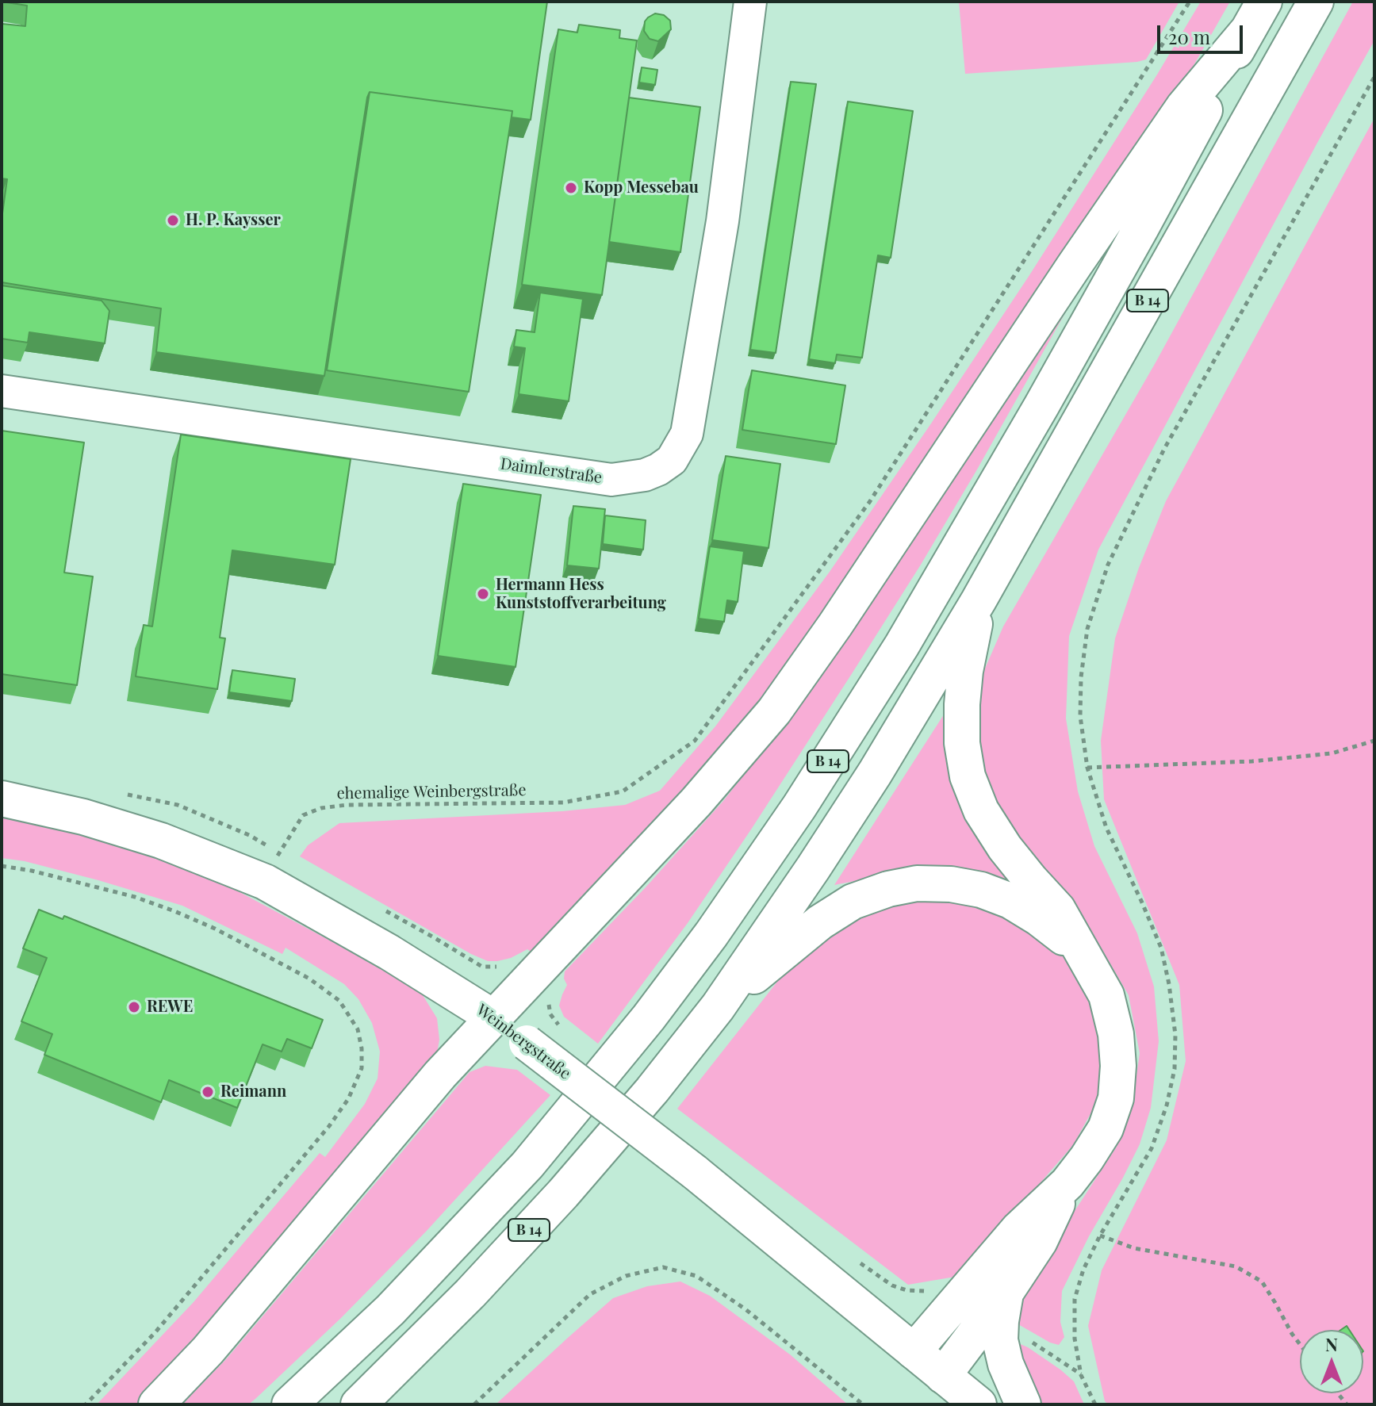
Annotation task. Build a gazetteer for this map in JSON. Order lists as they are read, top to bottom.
{
  "streets": {
    "main road": ["B 14", "Weinbergstraße"],
    "street": ["Daimlerstraße"],
    "path": ["ehemalige Weinbergstraße"]
  },
  "crossings": [
    ["ehemalige Weinbergstraße", "Weinbergstraße"]
  ],
  "places": [
    "Kopp Messebau",
    "H. P. Kaysser",
    "Hermann Hess Kunststoffverarbeitung",
    "REWE",
    "Reimann"
  ],
  "scale_bar": "20 m",
  "north": "top"
}
